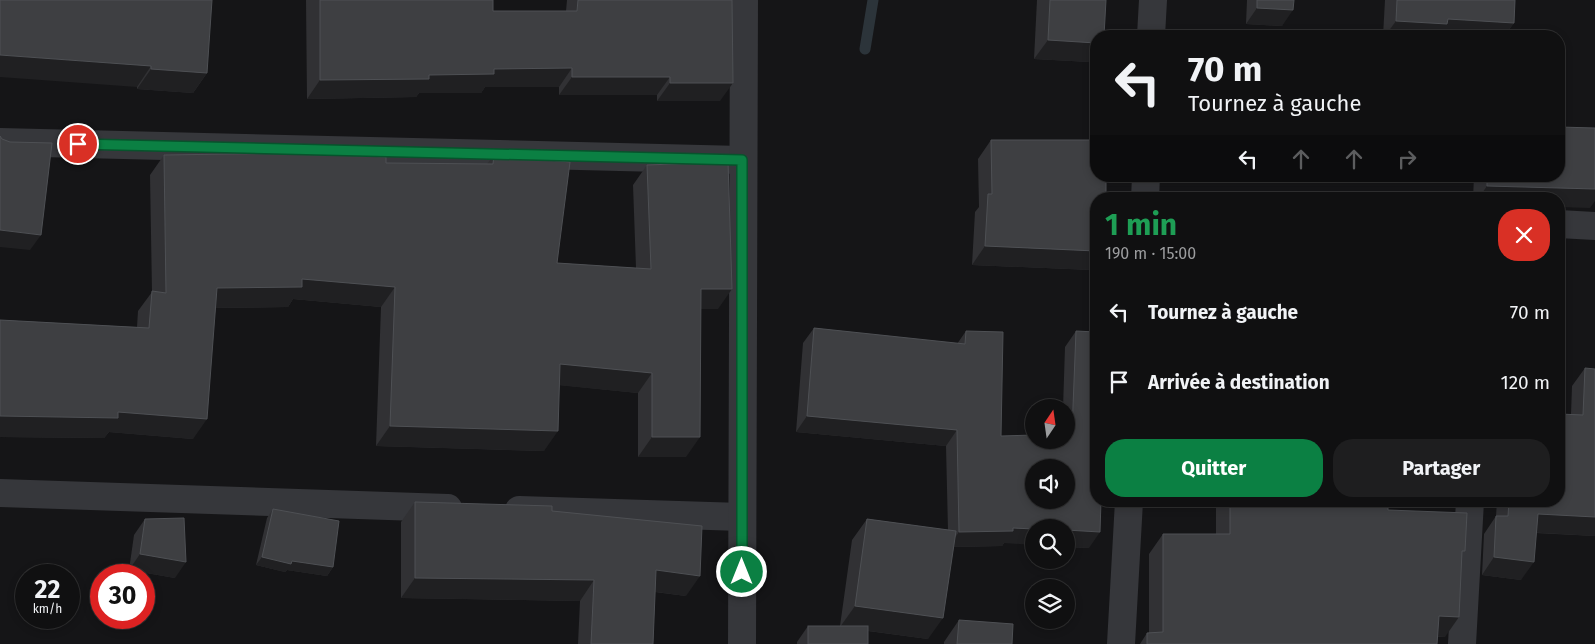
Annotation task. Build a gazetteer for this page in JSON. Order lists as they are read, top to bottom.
{
  "north": "top",
  "page": {
    "turn": ["70 m", "Tournez à gauche"],
    "heading": ["1 min", "190 m · 15:00"],
    "list": [
      {
        "name": "Tournez à gauche",
        "value": "70 m"
      },
      {
        "name": "Arrivée à destination",
        "value": "120 m"
      }
    ],
    "buttons": ["Quitter", "Partager"],
    "speed": "22 km/h",
    "limit": "30"
  }
}
